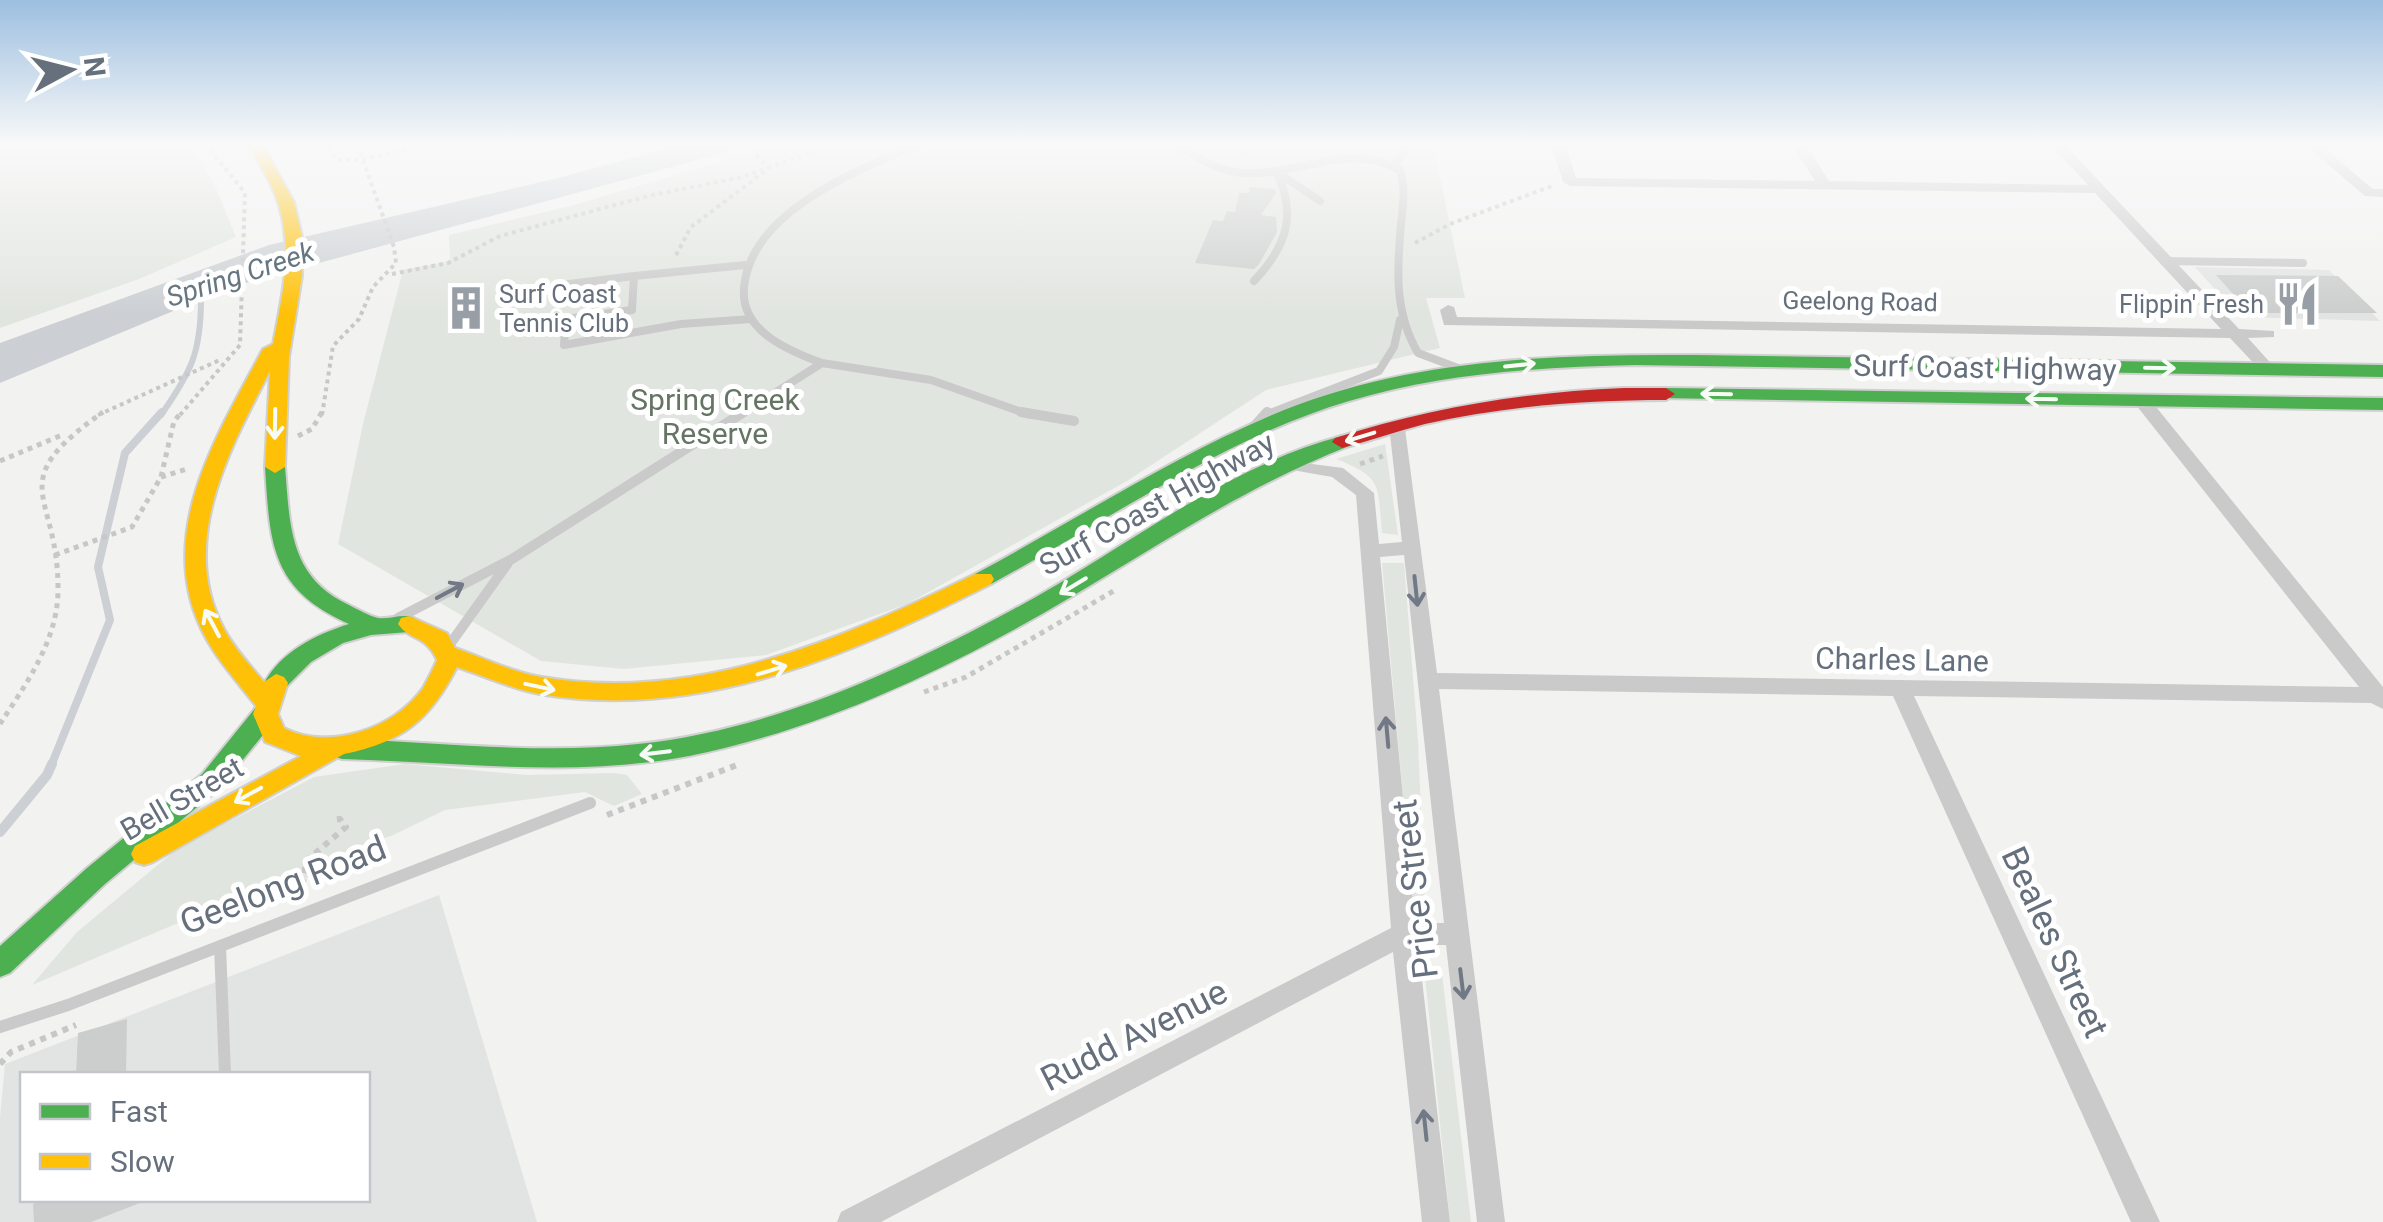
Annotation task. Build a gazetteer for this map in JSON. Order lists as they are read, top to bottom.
{
  "streets": {
    "main road": ["Surf Coast Highway", "Bell Street"],
    "street": [
      "Geelong Road",
      "Charles Lane",
      "Price Street",
      "Beales Street",
      "Rudd Avenue"
    ]
  },
  "crossings": [
    ["Surf Coast Highway", "Bell Street"],
    ["Surf Coast Highway", "Price Street"],
    ["Charles Lane", "Price Street"],
    ["Charles Lane", "Beales Street"],
    ["Price Street", "Rudd Avenue"]
  ],
  "water": ["Spring Creek"],
  "parks": ["Spring Creek Reserve"],
  "places": {
    "restaurant": ["Flippin' Fresh"],
    "building": ["Surf Coast Tennis Club"]
  },
  "legend": ["Fast", "Slow"],
  "north": "right"
}
